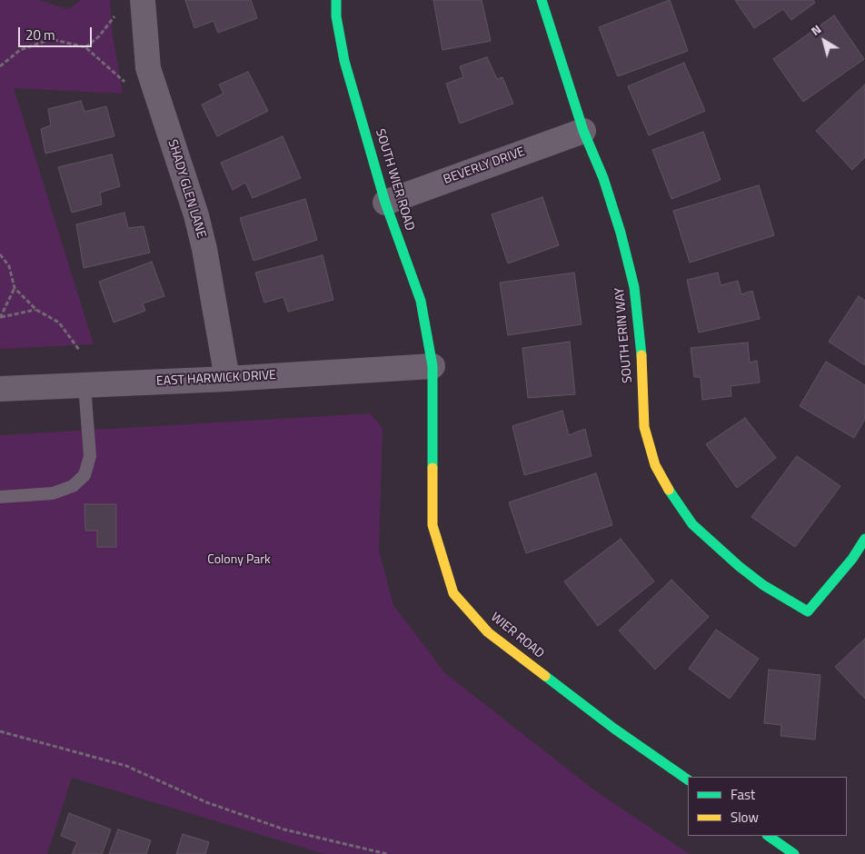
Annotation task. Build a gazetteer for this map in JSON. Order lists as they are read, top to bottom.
{
  "streets": {
    "street": [
      "BEVERLY DRIVE",
      "SOUTH WIER ROAD",
      "SHADY GLEN LANE",
      "SOUTH ERIN WAY",
      "EAST HARWICK DRIVE",
      "WIER ROAD"
    ]
  },
  "crossings": [
    ["BEVERLY DRIVE", "SOUTH WIER ROAD"],
    ["BEVERLY DRIVE", "SOUTH ERIN WAY"],
    ["SOUTH WIER ROAD", "EAST HARWICK DRIVE"],
    ["SOUTH WIER ROAD", "WIER ROAD"],
    ["SHADY GLEN LANE", "EAST HARWICK DRIVE"],
    ["EAST HARWICK DRIVE", "WIER ROAD"]
  ],
  "parks": ["Colony Park"],
  "legend": ["Fast", "Slow"],
  "scale_bar": "20 m",
  "north": "top left"
}
